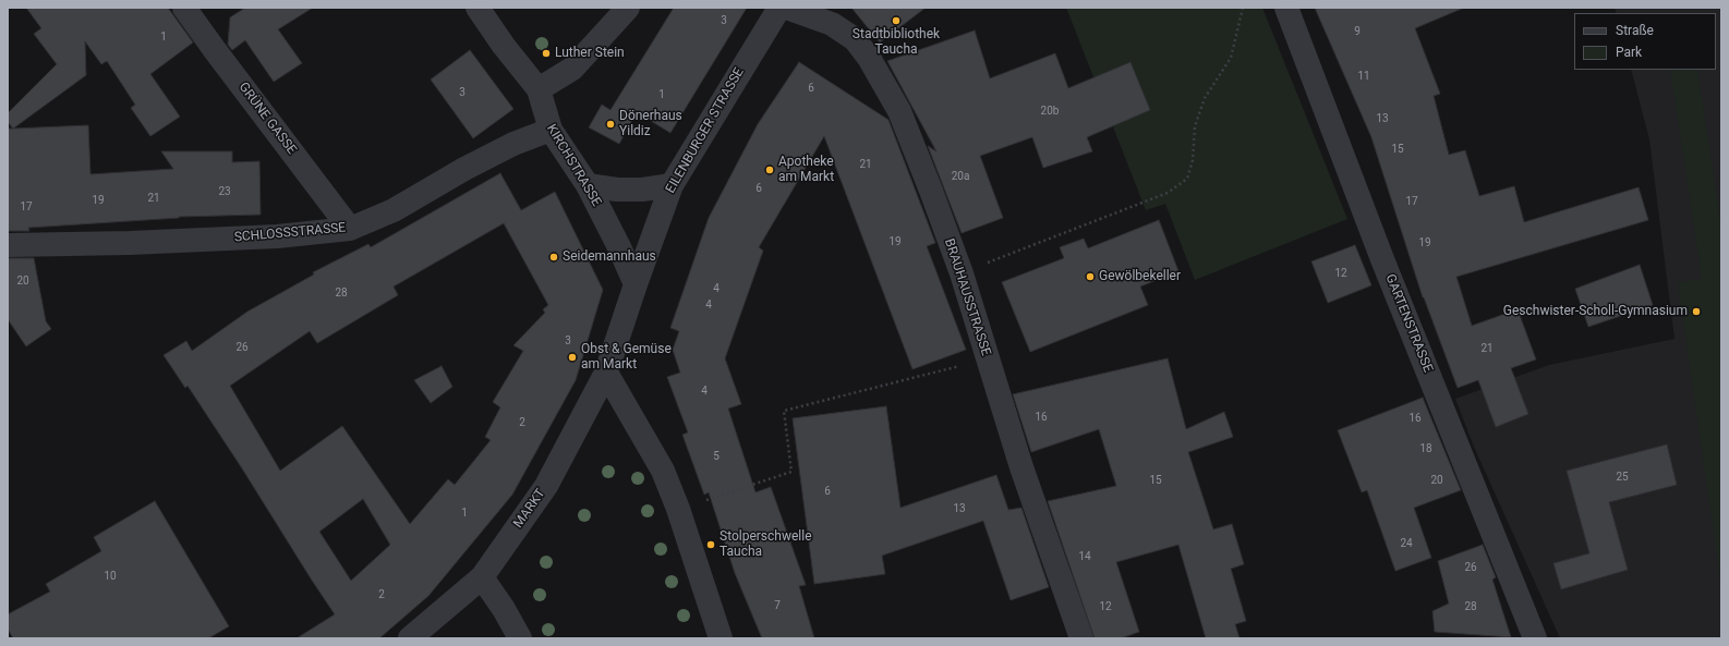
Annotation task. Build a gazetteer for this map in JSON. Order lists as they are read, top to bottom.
{
  "streets": {
    "street": [
      "GRÜNE GASSE",
      "EILENBURGER STRASSE",
      "KIRCHSTRASSE",
      "SCHLOSSSTRASSE",
      "BRAUHAUSSTRASSE",
      "GARTENSTRASSE",
      "MARKT"
    ]
  },
  "crossings": [
    ["GRÜNE GASSE", "SCHLOSSSTRASSE"],
    ["EILENBURGER STRASSE", "KIRCHSTRASSE"],
    ["EILENBURGER STRASSE", "MARKT"],
    ["KIRCHSTRASSE", "SCHLOSSSTRASSE"],
    ["KIRCHSTRASSE", "MARKT"]
  ],
  "places": [
    "Stadtbibliothek Taucha",
    "Luther Stein",
    "Dönerhaus Yildiz",
    "Apotheke am Markt",
    "Seidemannhaus",
    "Gewölbekeller",
    "Geschwister-Scholl-Gymnasium",
    "Obst & Gemüse am Markt",
    "Stolperschwelle Taucha"
  ],
  "house_numbers": [
    "3",
    "9",
    "1",
    "11",
    "6",
    "3",
    "1",
    "20b",
    "13",
    "15",
    "21",
    "20a",
    "6",
    "23",
    "21",
    "19",
    "17",
    "17",
    "19",
    "19",
    "12",
    "20",
    "4",
    "28",
    "4",
    "3",
    "26",
    "21",
    "4",
    "16",
    "16",
    "2",
    "18",
    "5",
    "25",
    "15",
    "20",
    "6",
    "13",
    "1",
    "24",
    "14",
    "26",
    "10",
    "2",
    "7",
    "12",
    "28"
  ],
  "legend": ["Straße", "Park"]
}
